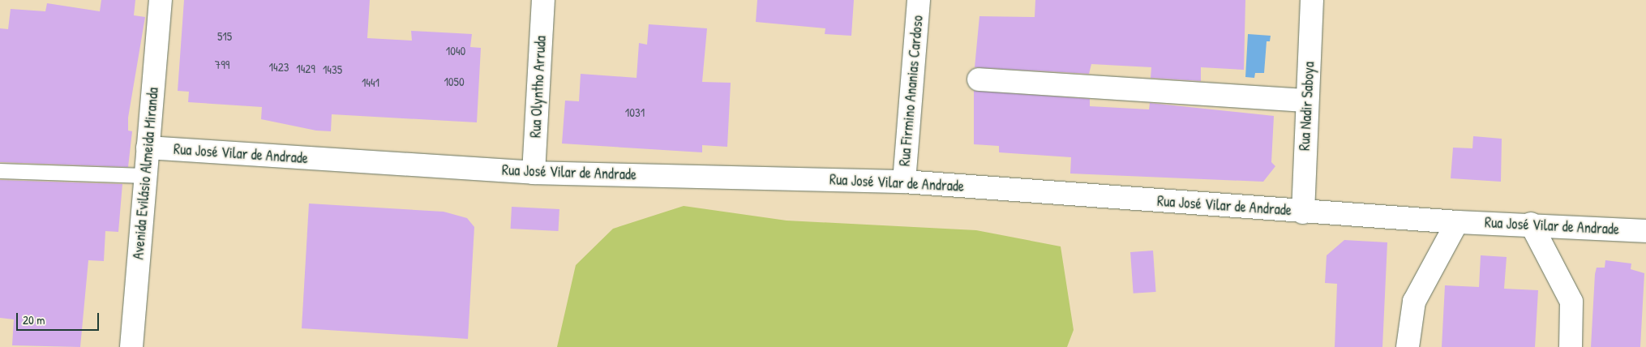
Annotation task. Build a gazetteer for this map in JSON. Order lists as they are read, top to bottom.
{
  "streets": {
    "street": [
      "Rua Olyntho Arruda",
      "Rua Firmino Ananias Cardoso",
      "Rua Nadir Saboya",
      "Rua José Vilar de Andrade",
      "Avenida Evilásio Almeida Miranda"
    ]
  },
  "crossings": [
    ["Rua Olyntho Arruda", "Rua José Vilar de Andrade"],
    ["Rua Firmino Ananias Cardoso", "Rua José Vilar de Andrade"],
    ["Rua Nadir Saboya", "Rua José Vilar de Andrade"],
    ["Rua José Vilar de Andrade", "Avenida Evilásio Almeida Miranda"]
  ],
  "house_numbers": [
    "515",
    "1040",
    "799",
    "1423",
    "1429",
    "1435",
    "1050",
    "1441",
    "1031"
  ],
  "scale_bar": "20 m"
}
